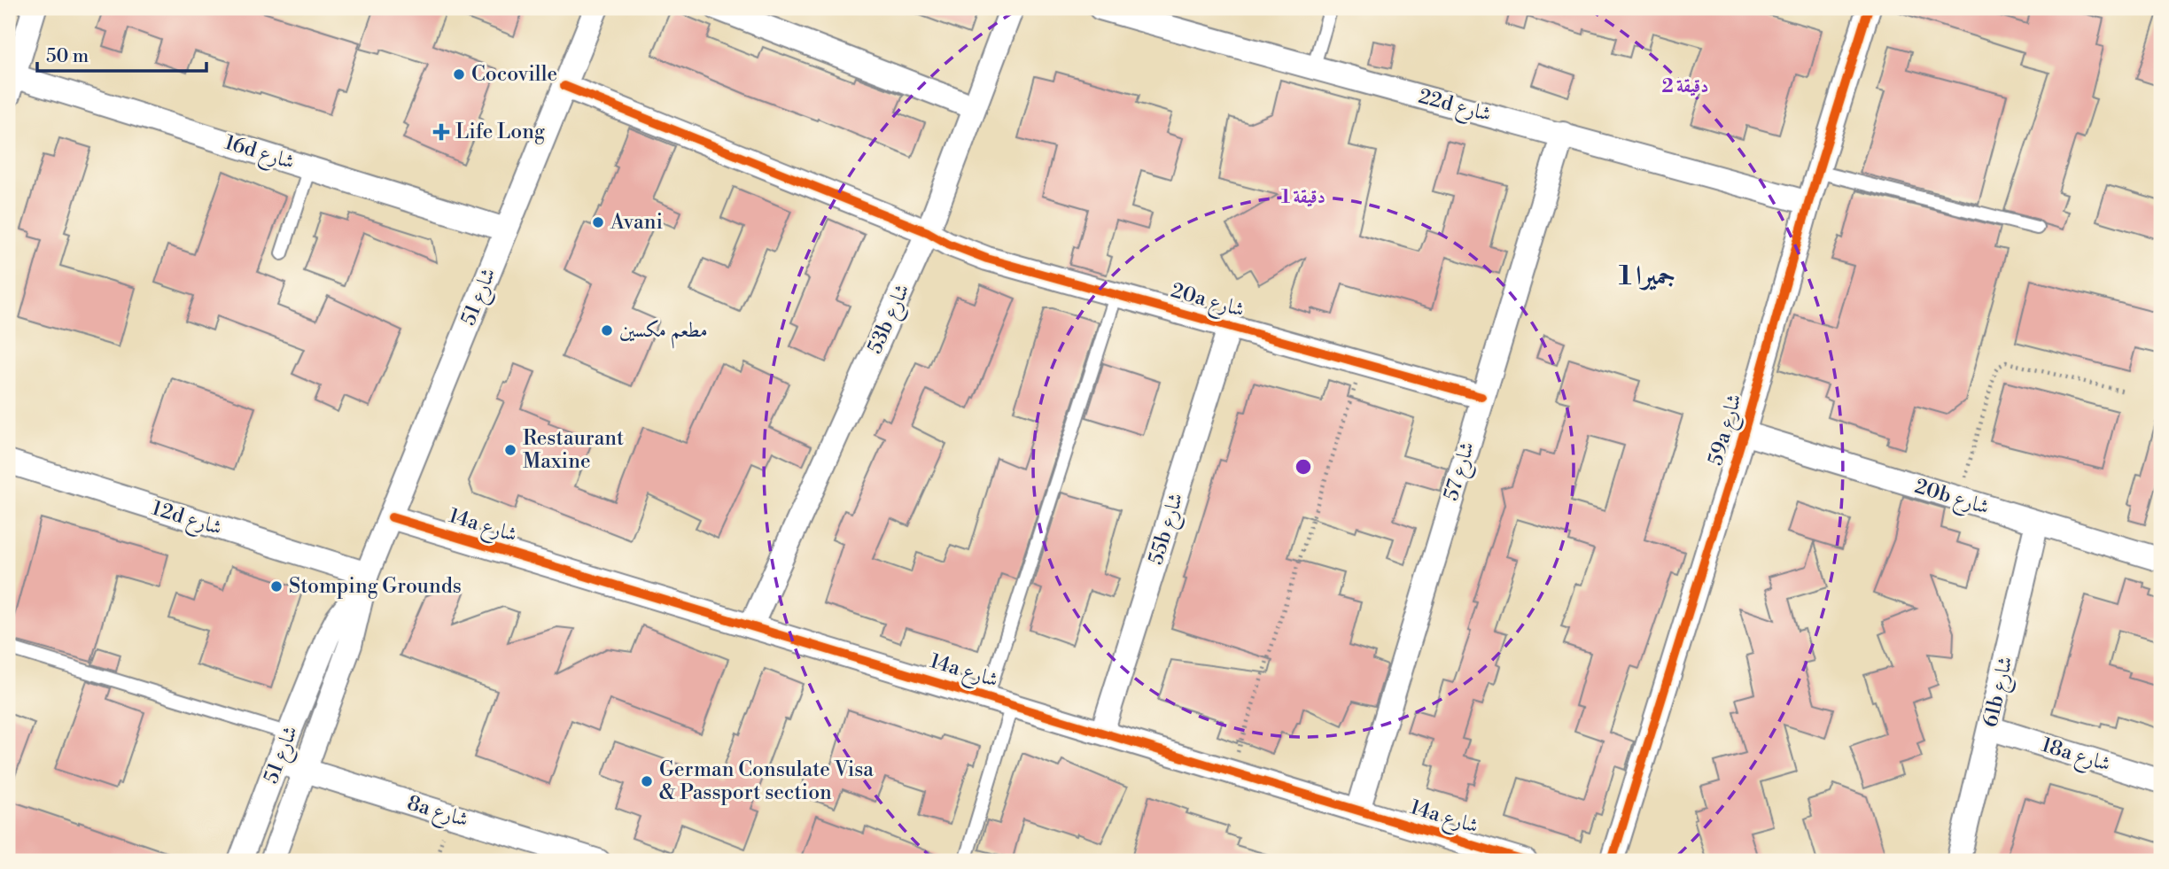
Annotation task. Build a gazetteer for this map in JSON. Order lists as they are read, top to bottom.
{
  "streets": {
    "street": [
      "22d شارع",
      "16d شارع",
      "شارع 51",
      "20a شارع",
      "53b شارع",
      "59a شارع",
      "شارع 57",
      "20b شارع",
      "12d شارع",
      "14a شارع",
      "55b شارع",
      "61b شارع",
      "18a شارع",
      "8a شارع"
    ]
  },
  "crossings": [
    ["22d شارع", "59a شارع"],
    ["22d شارع", "شارع 57"],
    ["16d شارع", "شارع 51"],
    ["شارع 51", "20a شارع"],
    ["شارع 51", "12d شارع"],
    ["شارع 51", "14a شارع"],
    ["شارع 51", "8a شارع"],
    ["20a شارع", "53b شارع"],
    ["20a شارع", "شارع 57"],
    ["20a شارع", "55b شارع"],
    ["53b شارع", "14a شارع"],
    ["59a شارع", "20b شارع"],
    ["شارع 57", "14a شارع"],
    ["20b شارع", "61b شارع"],
    ["14a شارع", "55b شارع"],
    ["61b شارع", "18a شارع"]
  ],
  "districts": ["جميرا 1"],
  "places": {
    "other": [
      "Cocoville",
      "Avani",
      "مطعم مكسين",
      "Restaurant Maxine",
      "Stomping Grounds",
      "German Consulate Visa & Passport section"
    ],
    "health": ["Life Long"]
  },
  "scale_bar": "50 m",
  "rings": ["2 دقيقة", "1 دقيقة"]
}
